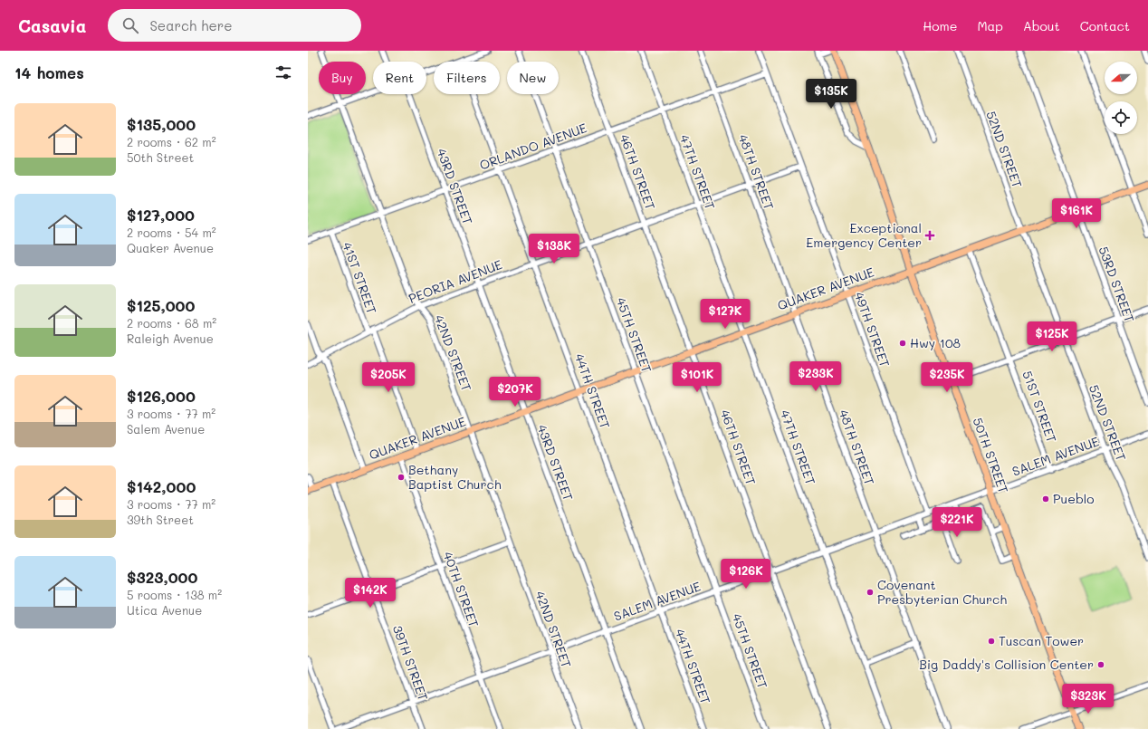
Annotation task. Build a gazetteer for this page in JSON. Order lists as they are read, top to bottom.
{
  "streets": {
    "main road": ["QUAKER AVENUE", "50TH STREET"],
    "street": [
      "ORLANDO AVENUE",
      "52ND STREET",
      "46TH STREET",
      "47TH STREET",
      "48TH STREET",
      "43RD STREET",
      "41ST STREET",
      "PEORIA AVENUE",
      "53RD STREET",
      "49TH STREET",
      "45TH STREET",
      "42ND STREET",
      "44TH STREET",
      "51ST STREET",
      "SALEM AVENUE",
      "40TH STREET",
      "39TH STREET"
    ]
  },
  "crossings": [
    ["ORLANDO AVENUE", "46TH STREET"],
    ["ORLANDO AVENUE", "47TH STREET"],
    ["ORLANDO AVENUE", "48TH STREET"],
    ["ORLANDO AVENUE", "43RD STREET"],
    ["ORLANDO AVENUE", "41ST STREET"],
    ["ORLANDO AVENUE", "49TH STREET"],
    ["ORLANDO AVENUE", "45TH STREET"],
    ["ORLANDO AVENUE", "42ND STREET"],
    ["ORLANDO AVENUE", "44TH STREET"],
    ["52ND STREET", "QUAKER AVENUE"],
    ["52ND STREET", "SALEM AVENUE"],
    ["46TH STREET", "PEORIA AVENUE"],
    ["46TH STREET", "QUAKER AVENUE"],
    ["46TH STREET", "SALEM AVENUE"],
    ["47TH STREET", "PEORIA AVENUE"],
    ["47TH STREET", "QUAKER AVENUE"],
    ["47TH STREET", "SALEM AVENUE"],
    ["48TH STREET", "PEORIA AVENUE"],
    ["48TH STREET", "QUAKER AVENUE"],
    ["48TH STREET", "SALEM AVENUE"],
    ["43RD STREET", "PEORIA AVENUE"],
    ["43RD STREET", "QUAKER AVENUE"],
    ["43RD STREET", "SALEM AVENUE"],
    ["41ST STREET", "PEORIA AVENUE"],
    ["41ST STREET", "QUAKER AVENUE"],
    ["PEORIA AVENUE", "49TH STREET"],
    ["PEORIA AVENUE", "45TH STREET"],
    ["PEORIA AVENUE", "42ND STREET"],
    ["PEORIA AVENUE", "44TH STREET"],
    ["53RD STREET", "QUAKER AVENUE"],
    ["QUAKER AVENUE", "49TH STREET"],
    ["QUAKER AVENUE", "45TH STREET"],
    ["QUAKER AVENUE", "42ND STREET"],
    ["QUAKER AVENUE", "44TH STREET"],
    ["QUAKER AVENUE", "51ST STREET"],
    ["QUAKER AVENUE", "50TH STREET"],
    ["QUAKER AVENUE", "40TH STREET"],
    ["QUAKER AVENUE", "39TH STREET"],
    ["49TH STREET", "SALEM AVENUE"],
    ["45TH STREET", "SALEM AVENUE"],
    ["42ND STREET", "SALEM AVENUE"],
    ["44TH STREET", "SALEM AVENUE"],
    ["51ST STREET", "SALEM AVENUE"],
    ["50TH STREET", "SALEM AVENUE"],
    ["SALEM AVENUE", "40TH STREET"],
    ["SALEM AVENUE", "39TH STREET"]
  ],
  "places": {
    "health": ["Exceptional Emergency Center"],
    "other": [
      "Hwy 108",
      "Bethany Baptist Church",
      "Pueblo",
      "Covenant Presbyterian Church",
      "Tuscan Tower",
      "Big Daddy's Collision Center"
    ]
  },
  "north": "left",
  "page": {
    "header": "Casavia",
    "search": "Search here",
    "nav": [
      "Home",
      "Map",
      "About",
      "Contact"
    ],
    "heading": "14 homes",
    "chip": [
      "Buy",
      "Rent",
      "Filters",
      "New"
    ],
    "price": [
      "$135K",
      "$161K",
      "$138K",
      "$127K",
      "$125K",
      "$233K",
      "$205K",
      "$101K",
      "$235K",
      "$207K",
      "$221K",
      "$126K",
      "$142K",
      "$323K"
    ],
    "list": [
      {
        "name": "$135,000",
        "note": "2 rooms · 62 m² · 50th Street"
      },
      {
        "name": "$127,000",
        "note": "2 rooms · 54 m² · Quaker Avenue"
      },
      {
        "name": "$125,000",
        "note": "2 rooms · 68 m² · Raleigh Avenue"
      },
      {
        "name": "$126,000",
        "note": "3 rooms · 77 m² · Salem Avenue"
      },
      {
        "name": "$142,000",
        "note": "3 rooms · 77 m² · 39th Street"
      },
      {
        "name": "$323,000",
        "note": "5 rooms · 138 m² · Utica Avenue"
      }
    ]
  }
}
